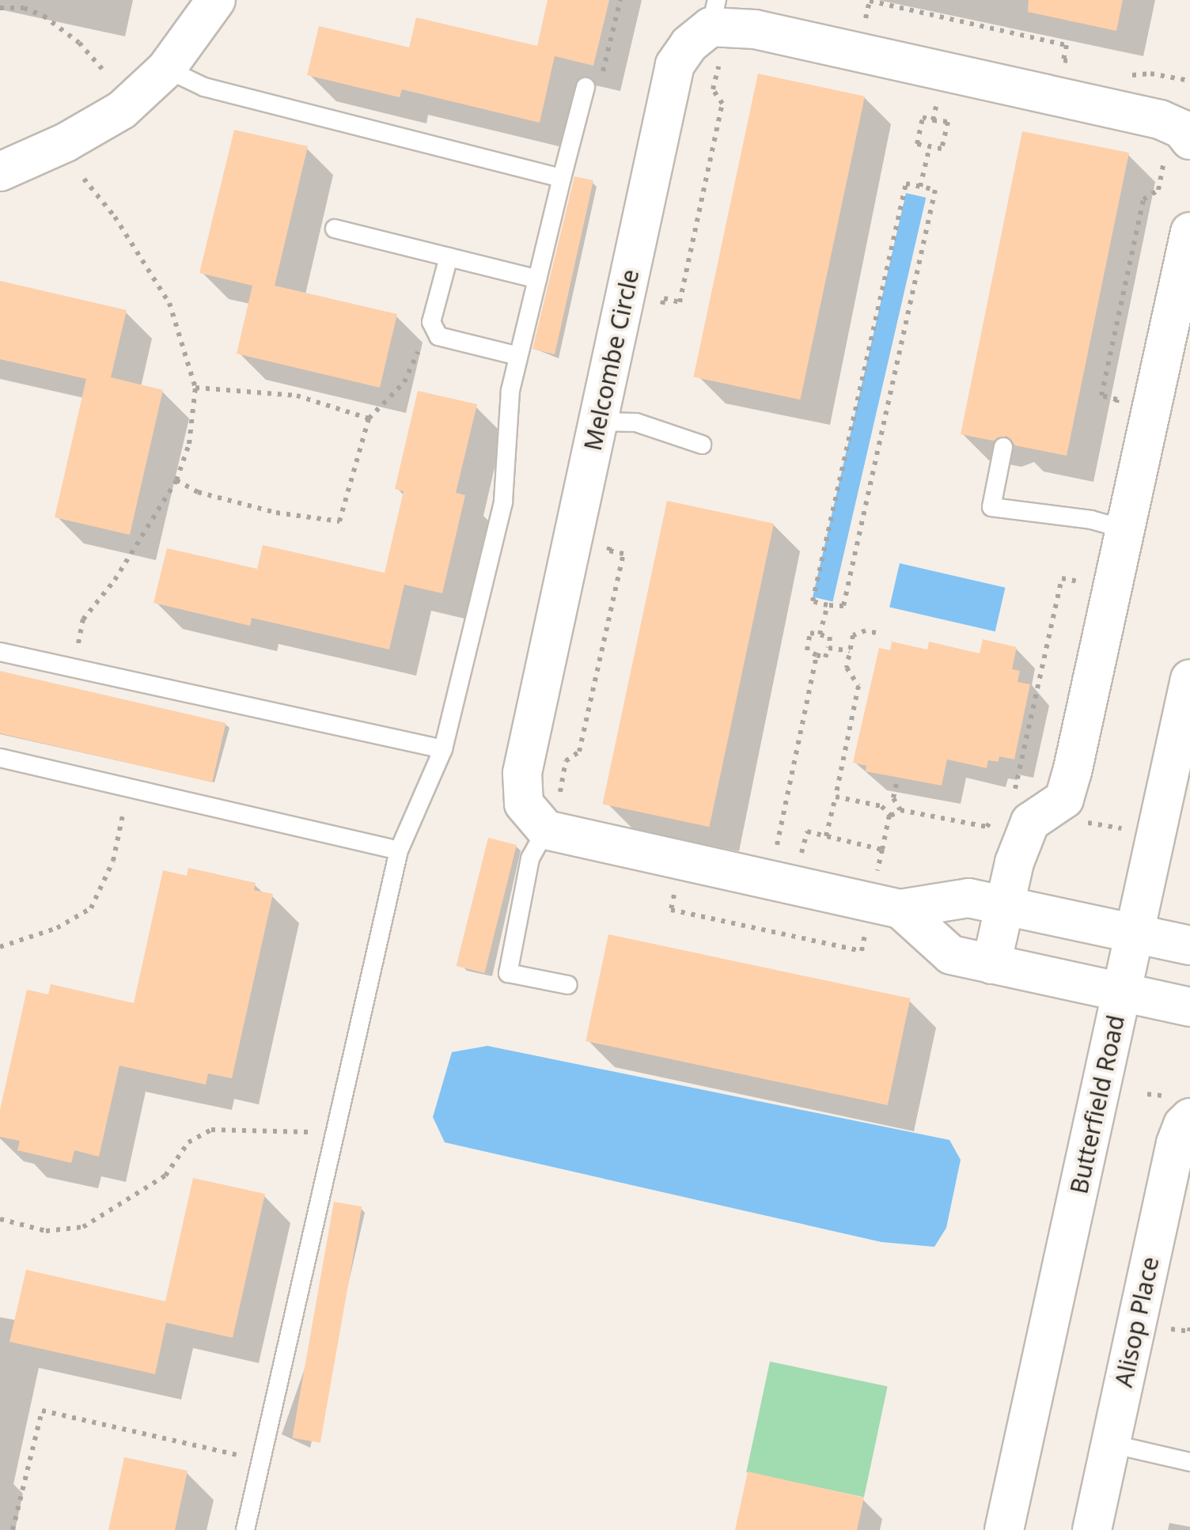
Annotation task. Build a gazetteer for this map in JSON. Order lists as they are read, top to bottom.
{
  "streets": {
    "street": ["Melcombe Circle", "Butterfield Road", "Alisop Place"]
  }
}
